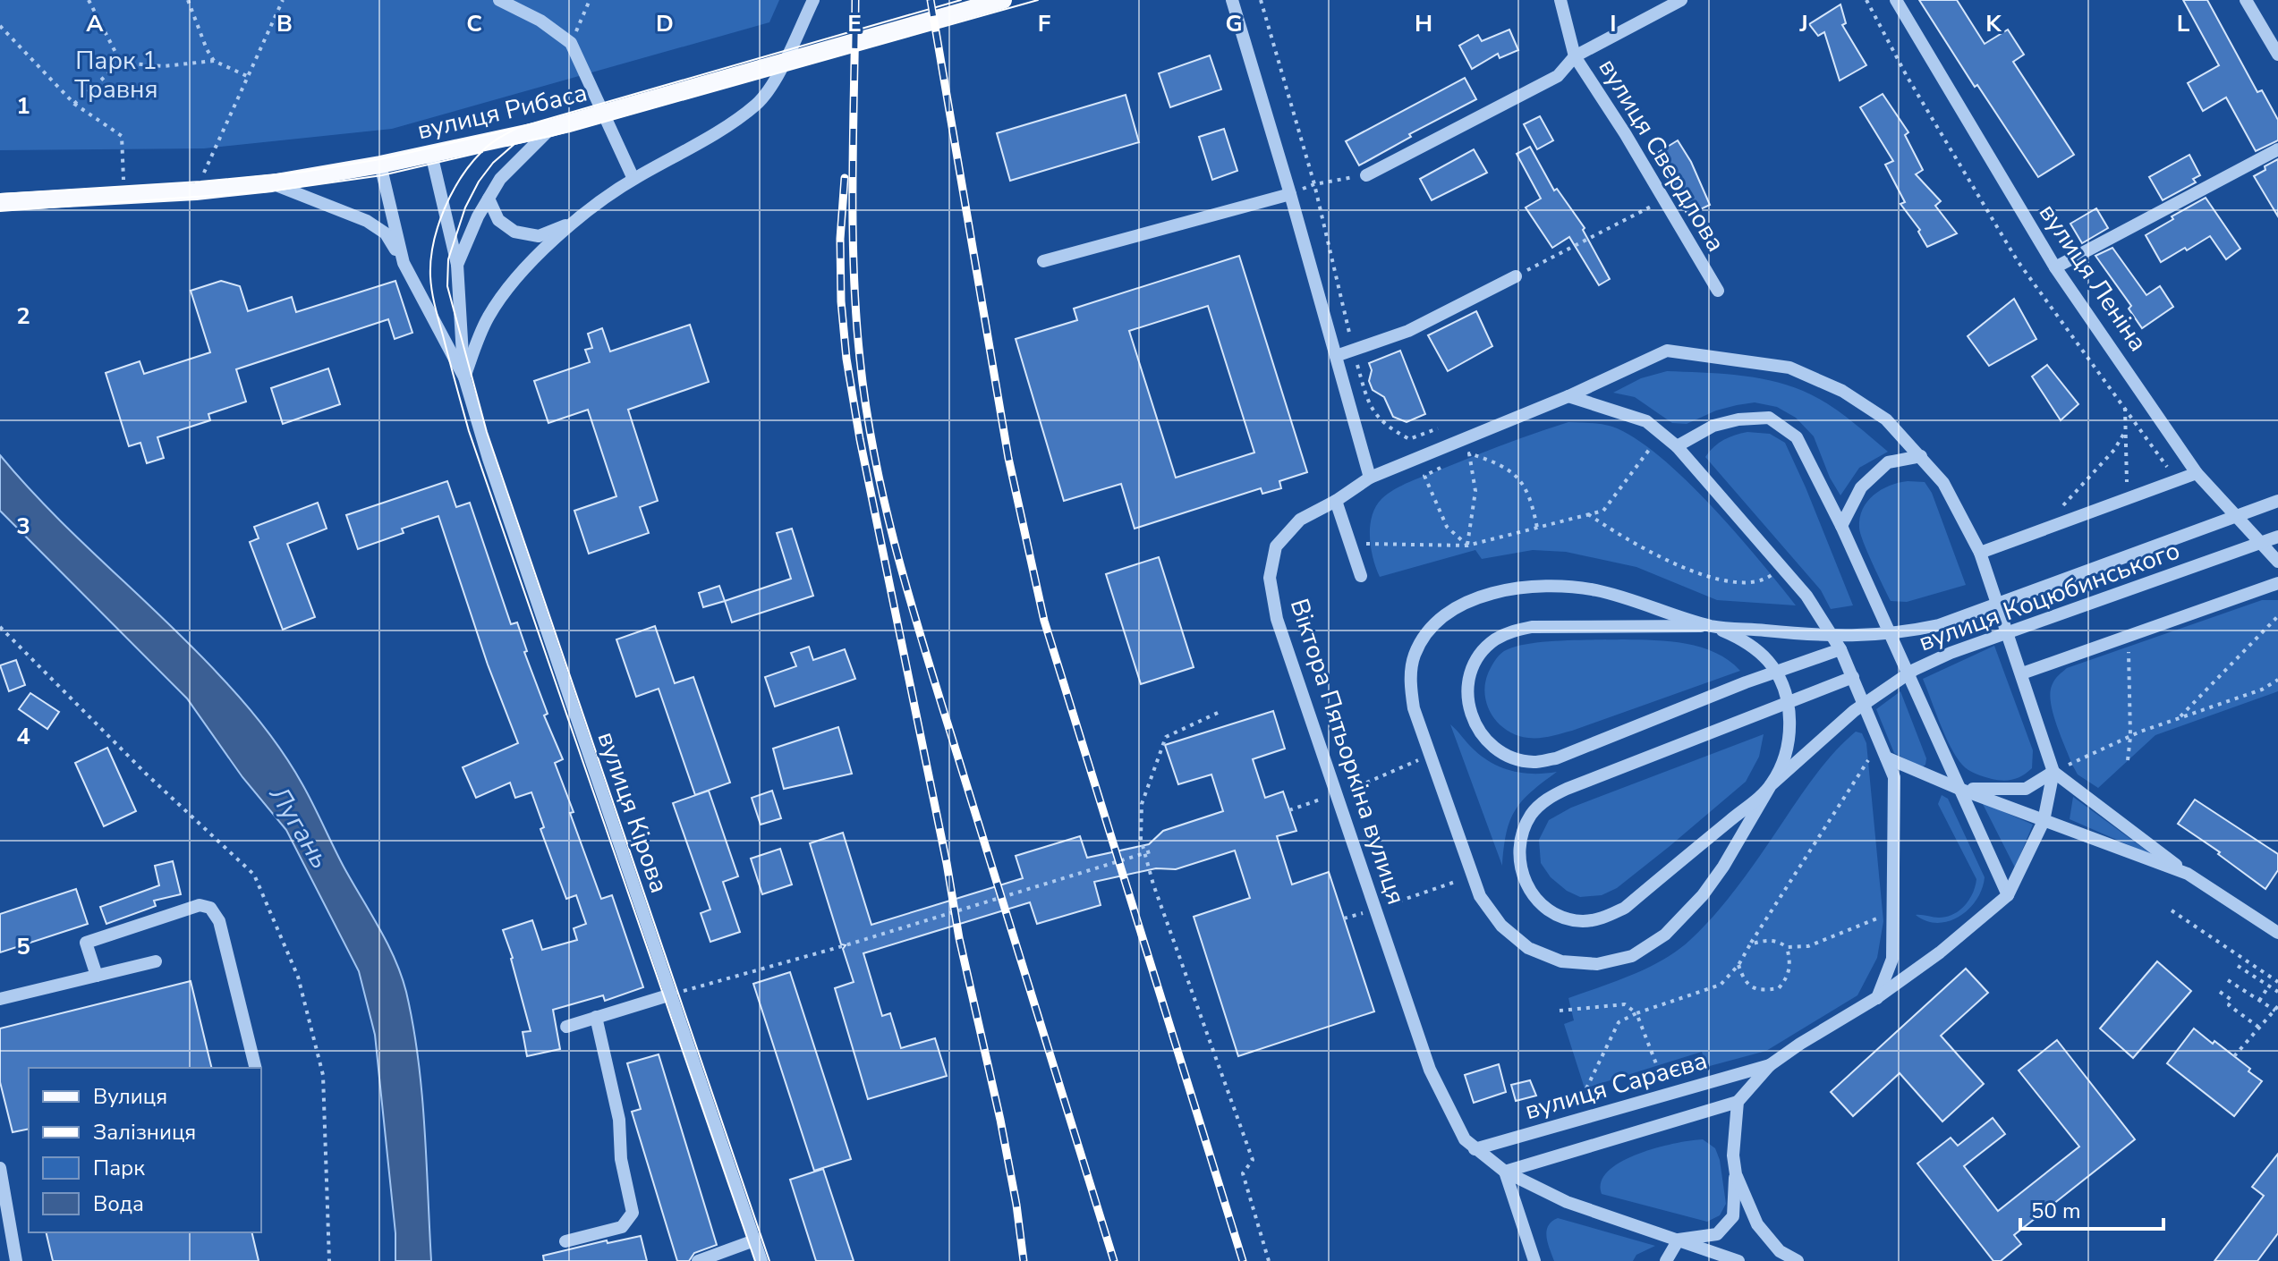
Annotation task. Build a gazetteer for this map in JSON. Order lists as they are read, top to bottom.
{
  "streets": {
    "main road": ["вулиця Рибаса"],
    "street": [
      "вулиця Свердлова",
      "вулиця Леніна",
      "вулиця Коцюбинського",
      "Віктора Пятьоркіна вулиця",
      "вулиця Кірова",
      "вулиця Сараєва"
    ]
  },
  "crossings": [
    ["вулиця Рибаса", "вулиця Кірова"],
    ["Віктора Пятьоркіна вулиця", "вулиця Сараєва"]
  ],
  "water": ["Лугань"],
  "parks": ["Парк 1 Травня"],
  "legend": [
    "Вулиця",
    "Залізниця",
    "Парк",
    "Вода"
  ],
  "scale_bar": "50 m",
  "grid": {
    "columns": [
      "A",
      "B",
      "C",
      "D",
      "E",
      "F",
      "G",
      "H",
      "I",
      "J",
      "K",
      "L"
    ],
    "rows": [
      "1",
      "2",
      "3",
      "4",
      "5"
    ]
  }
}
